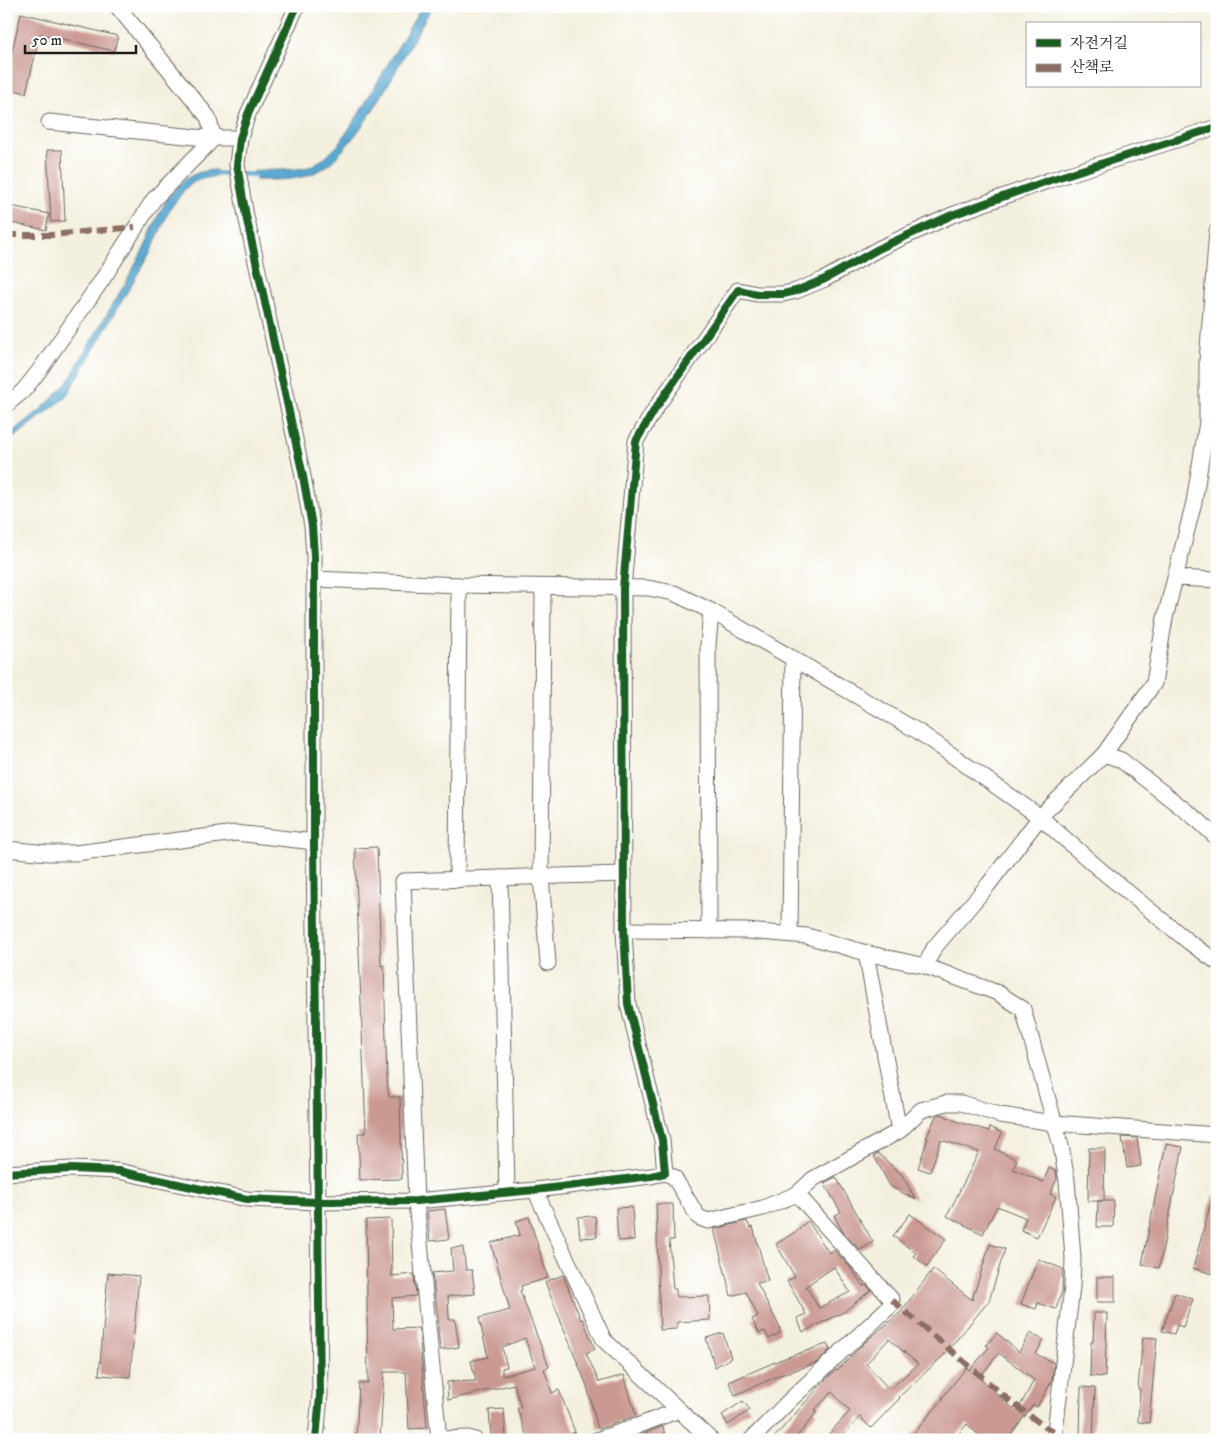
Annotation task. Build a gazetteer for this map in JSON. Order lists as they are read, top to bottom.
{
  "legend": ["자전거길", "산책로"],
  "scale_bar": "50 m"
}
